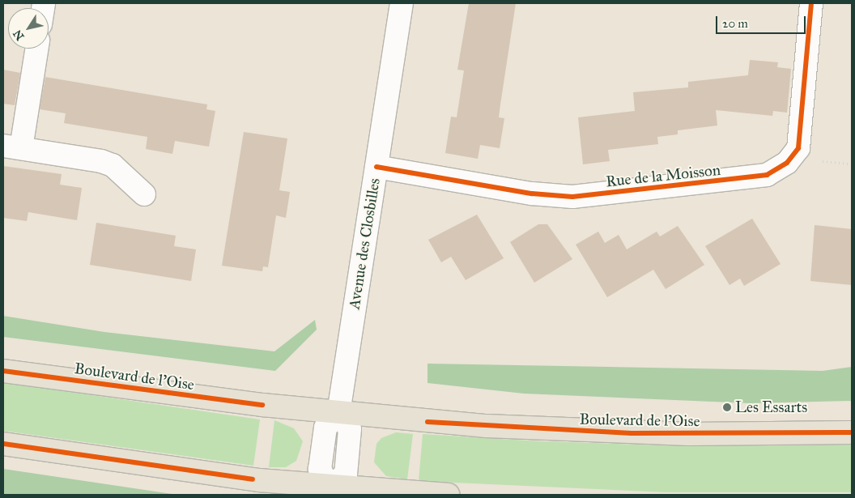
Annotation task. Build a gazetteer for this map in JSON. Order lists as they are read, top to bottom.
{
  "streets": {
    "main road": ["Boulevard de l'Oise"],
    "street": ["Rue de la Moisson", "Avenue des Closbilles"]
  },
  "crossings": [
    ["Rue de la Moisson", "Avenue des Closbilles"],
    ["Avenue des Closbilles", "Boulevard de l'Oise"]
  ],
  "places": ["Les Essarts"],
  "scale_bar": "20 m",
  "north": "bottom left"
}
